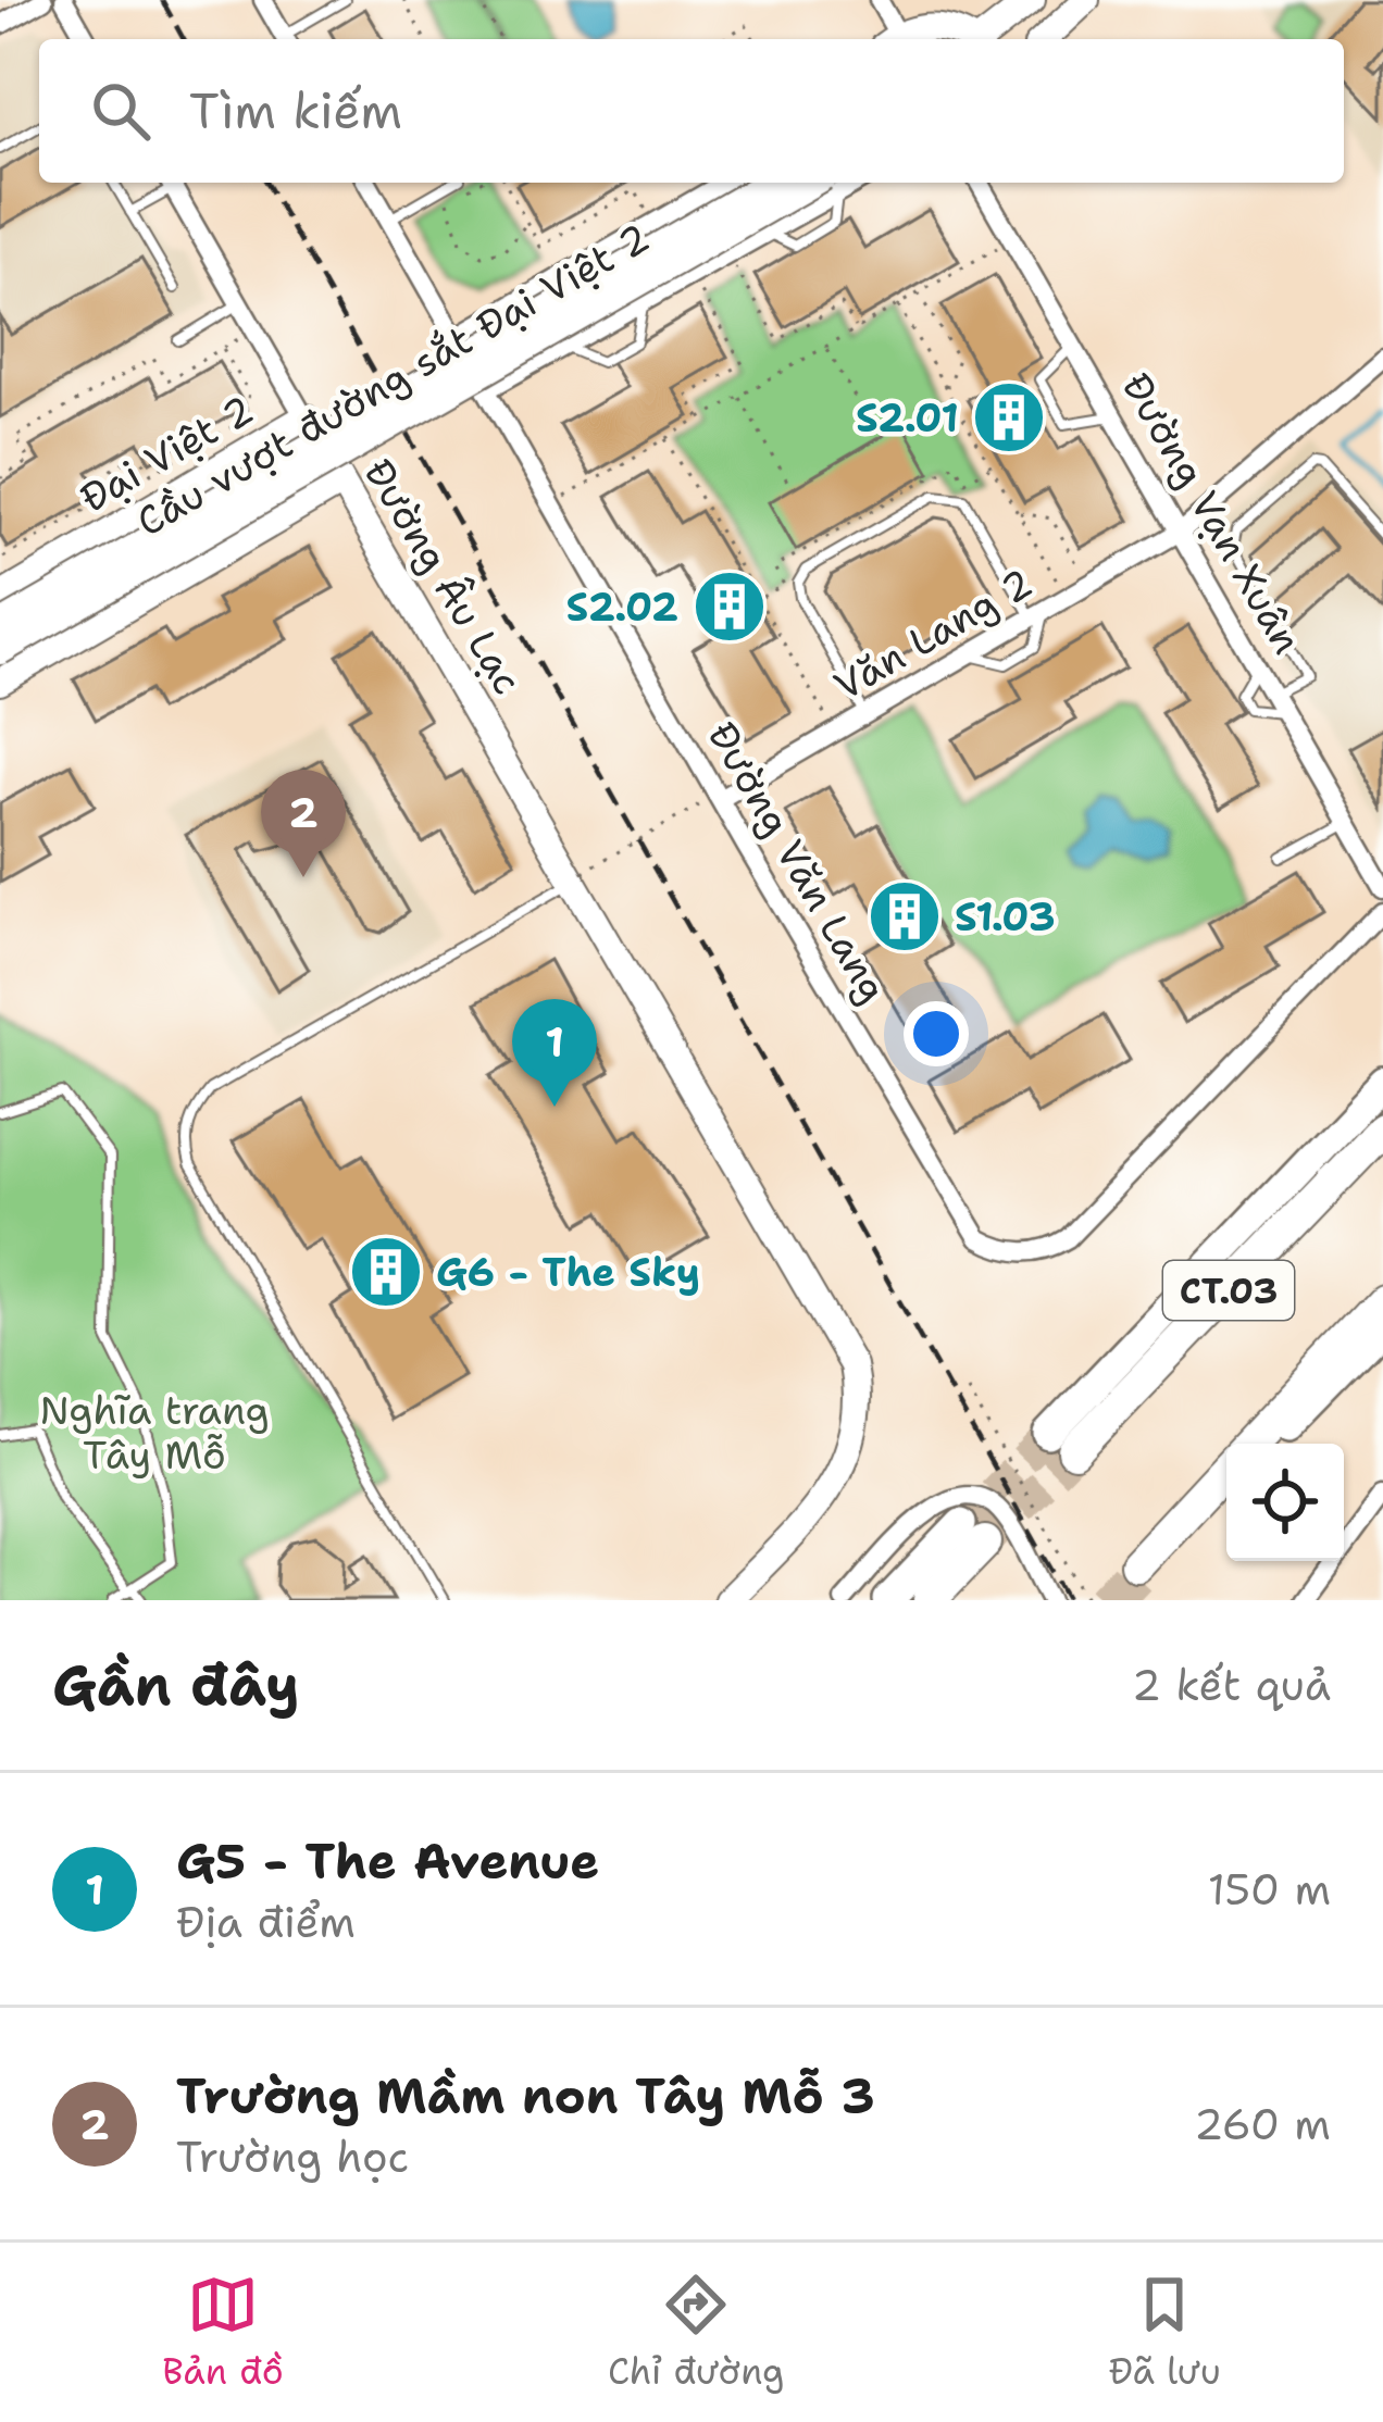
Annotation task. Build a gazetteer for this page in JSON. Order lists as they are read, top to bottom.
{
  "streets": {
    "highway": ["CT.03"],
    "street": [
      "Cầu vượt đường sắt Đại Việt 2",
      "Đại Việt 2",
      "Đường Vạn Xuân",
      "Đường Âu Lạc",
      "Văn Lang 2",
      "Đường Văn Lang"
    ]
  },
  "crossings": [
    ["Đại Việt 2", "Đường Âu Lạc"],
    ["Đường Vạn Xuân", "Văn Lang 2"],
    ["Văn Lang 2", "Đường Văn Lang"]
  ],
  "parks": ["Nghĩa trang Tây Mỗ"],
  "places": {
    "building": [
      "S2.01",
      "S2.02",
      "S1.03",
      "G6 - The Sky"
    ]
  },
  "page": {
    "search": "Tìm kiếm",
    "pins": ["2", "1"],
    "heading": ["Gần đây", "2 kết quả"],
    "list": [
      {
        "mark": "1",
        "name": "G5 - The Avenue",
        "note": "Địa điểm",
        "value": "150 m"
      },
      {
        "mark": "2",
        "name": "Trường Mầm non Tây Mỗ 3",
        "note": "Trường học",
        "value": "260 m"
      }
    ],
    "nav": ["Bản đồ", "Chỉ đường", "Đã lưu"]
  }
}
